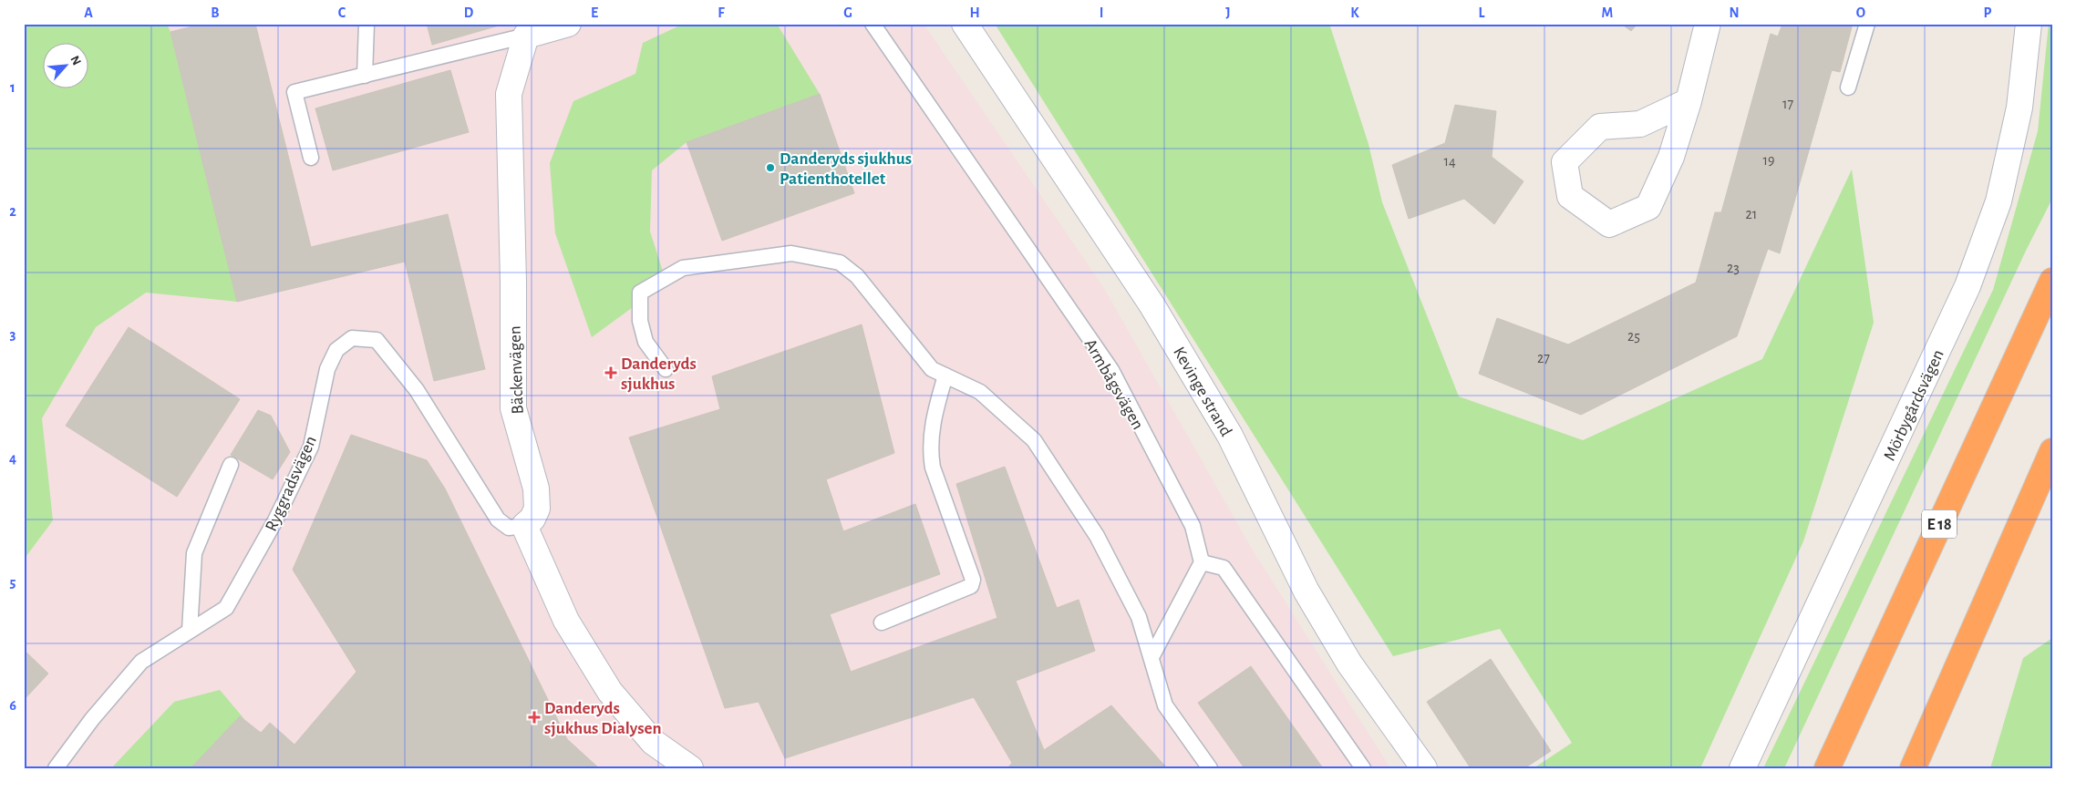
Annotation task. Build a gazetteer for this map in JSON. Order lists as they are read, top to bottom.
{
  "streets": {
    "highway": ["E 18"],
    "street": ["Bäckenvägen", "Kevinge strand", "Mörbygårdsvägen"],
    "lane": ["Armbågsvägen", "Ryggradsvägen"]
  },
  "crossings": [
    ["Bäckenvägen", "Ryggradsvägen"]
  ],
  "places": {
    "other": ["Danderyds sjukhus Patienthotellet"],
    "health": ["Danderyds sjukhus", "Danderyds sjukhus Dialysen"]
  },
  "house_numbers": [
    "17",
    "19",
    "14",
    "21",
    "23",
    "25",
    "27"
  ],
  "north": "top right",
  "grid": {
    "columns": [
      "A",
      "B",
      "C",
      "D",
      "E",
      "F",
      "G",
      "H",
      "I",
      "J",
      "K",
      "L",
      "M",
      "N",
      "O",
      "P"
    ],
    "rows": [
      "1",
      "2",
      "3",
      "4",
      "5",
      "6"
    ]
  }
}
